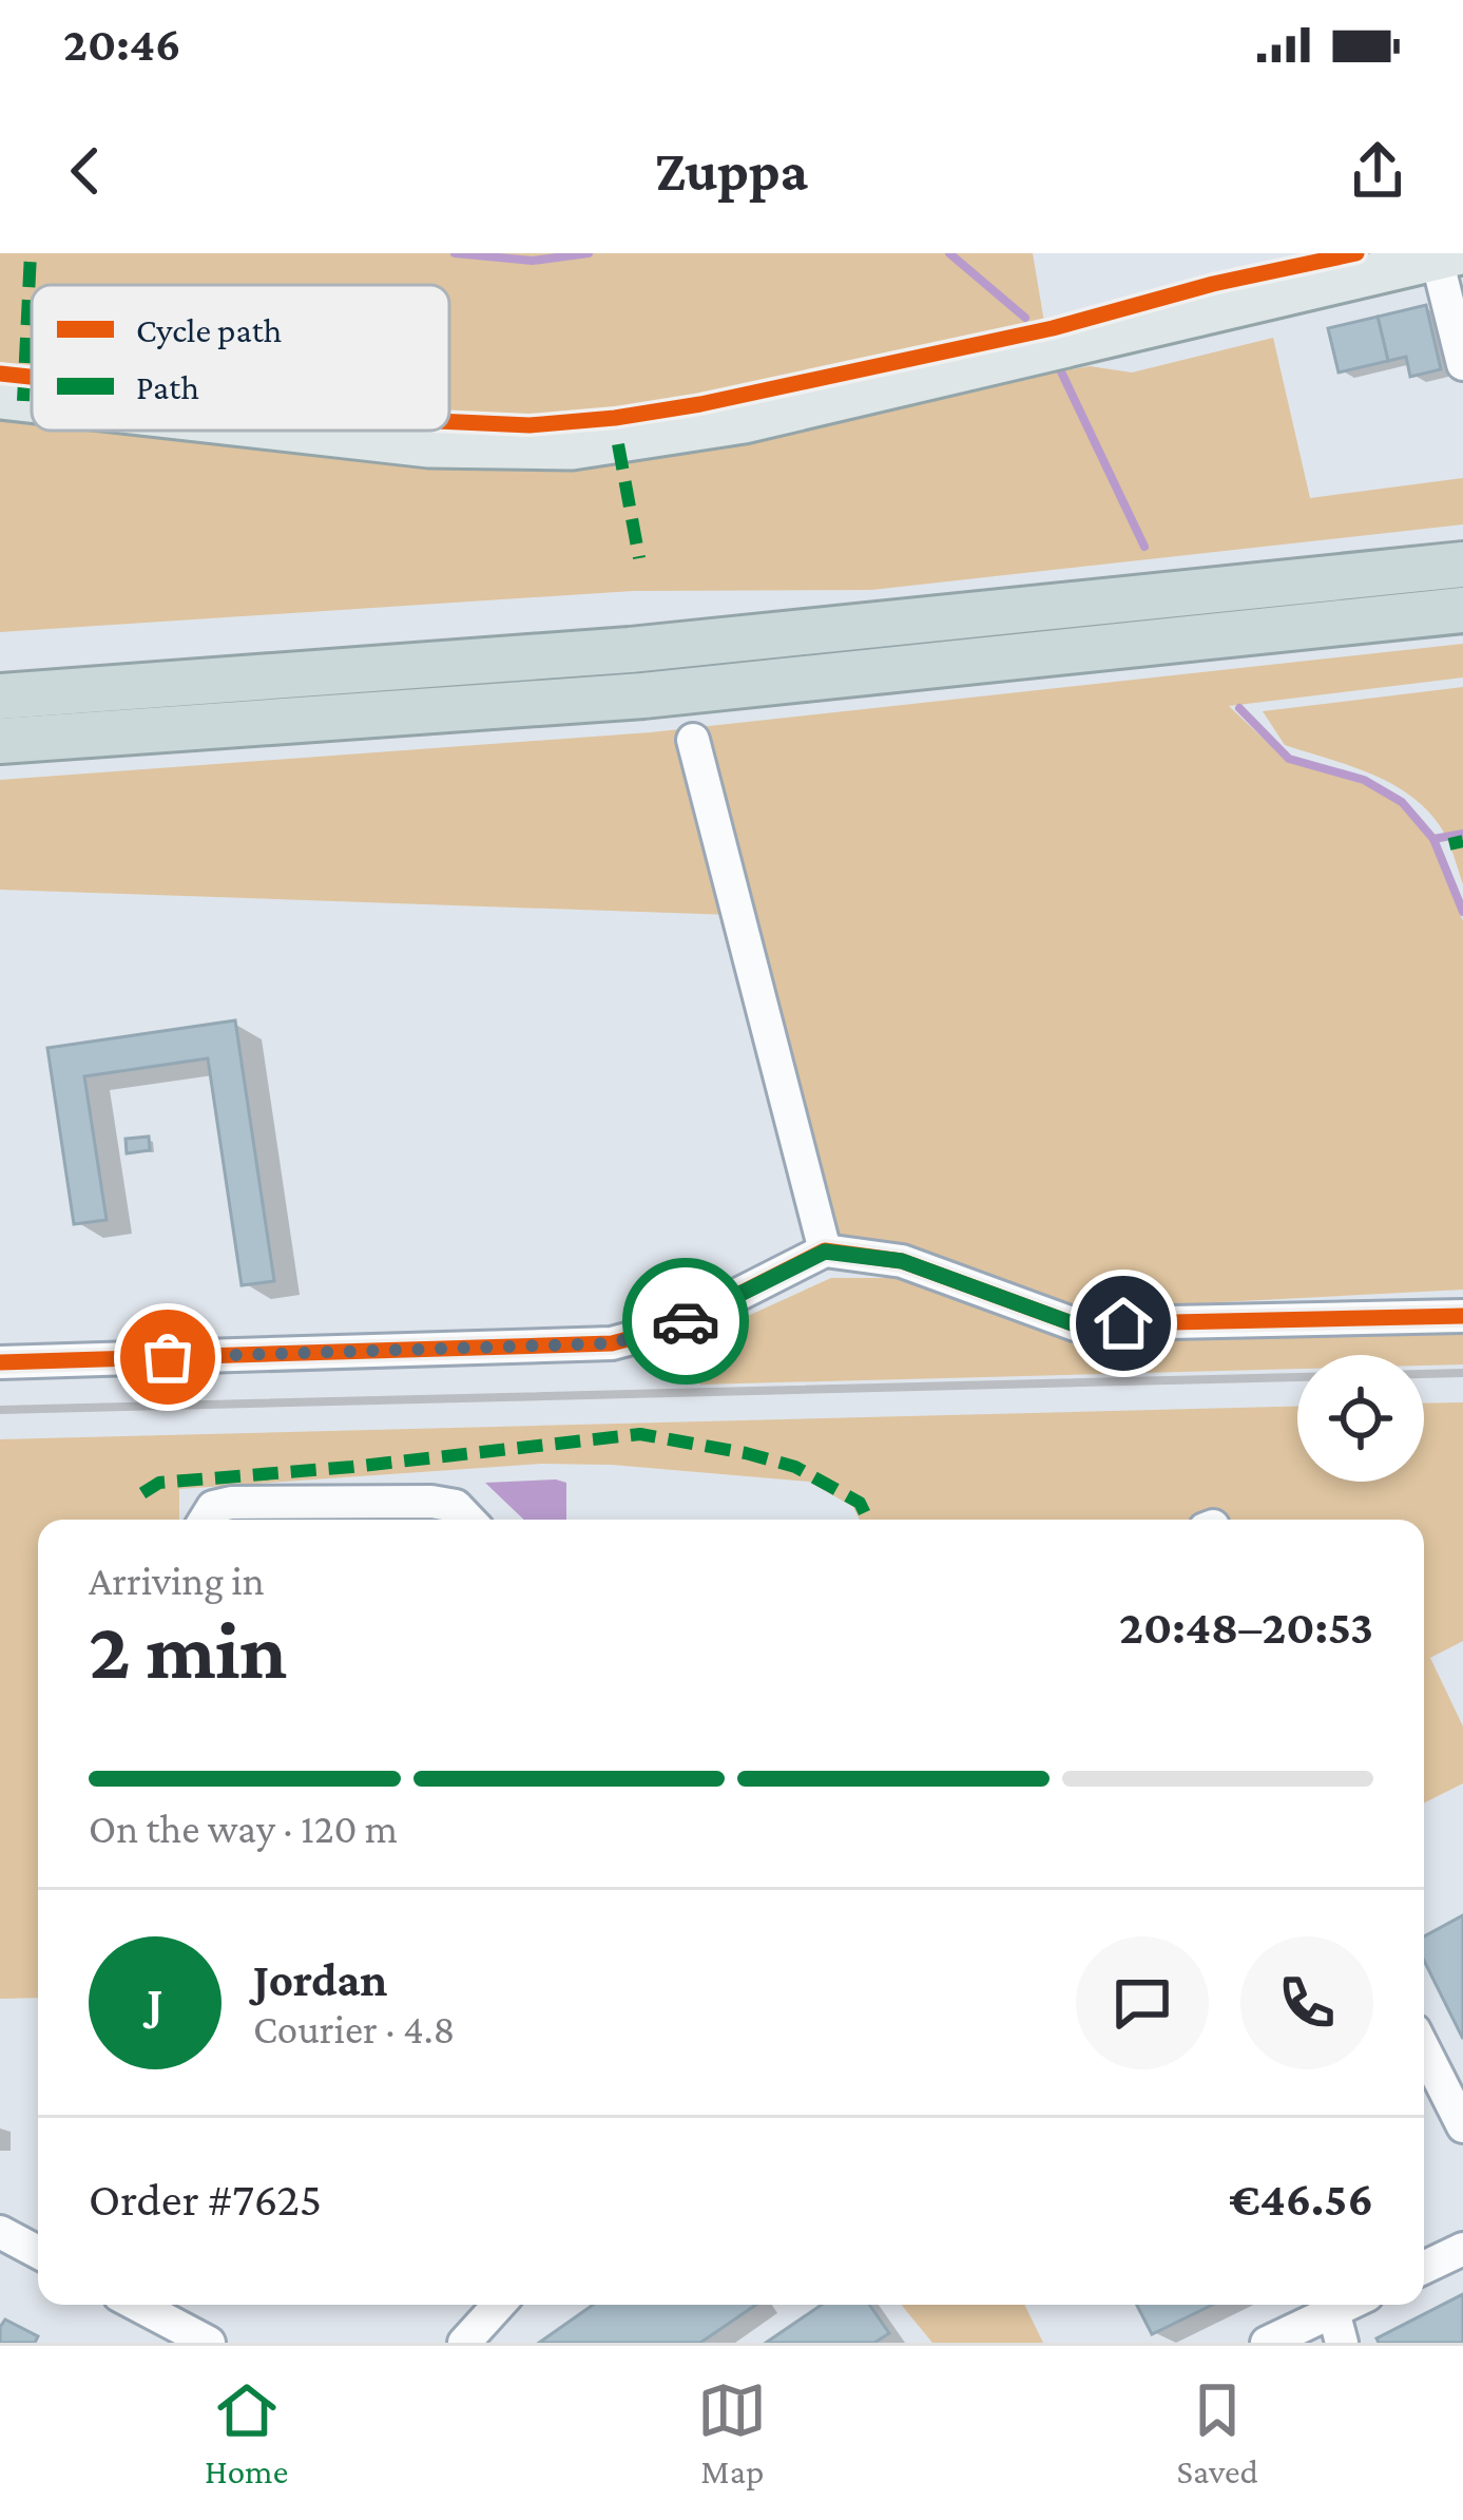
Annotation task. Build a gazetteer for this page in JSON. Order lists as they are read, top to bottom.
{
  "legend": ["Cycle path", "Path"],
  "page": {
    "status": "20:46",
    "header": "Zuppa",
    "heading": ["2 min", "Arriving in", "20:48–20:53"],
    "panel": [
      "Jordan",
      "Courier · 4.8",
      "Order #7625",
      "€46.56"
    ],
    "bar": "On the way · 120 m",
    "round": "J",
    "tabs": ["Home", "Map", "Saved"]
  }
}
